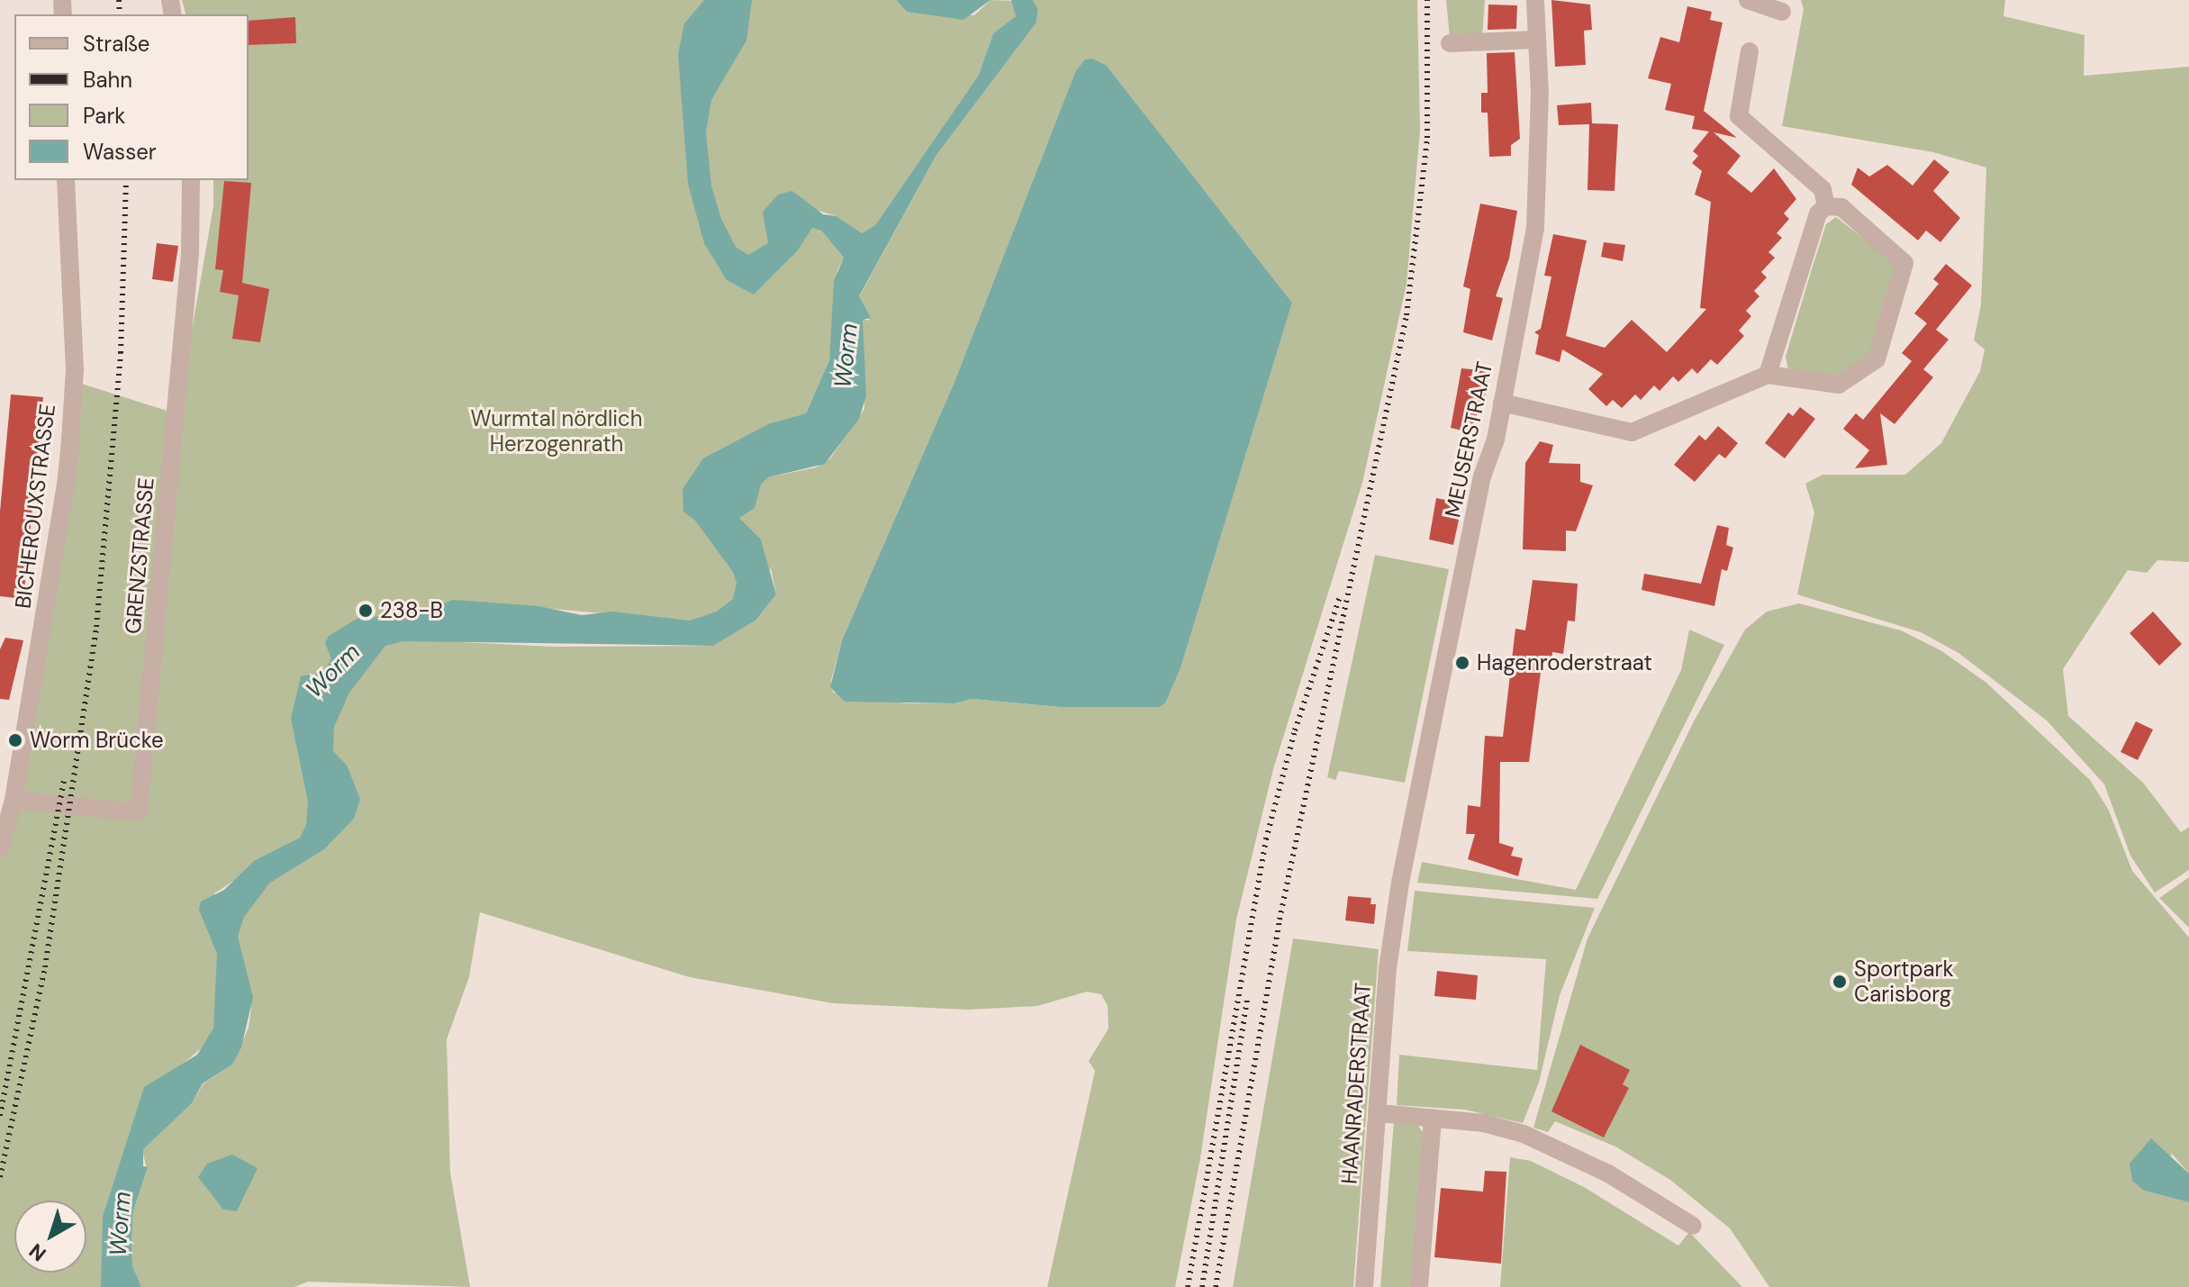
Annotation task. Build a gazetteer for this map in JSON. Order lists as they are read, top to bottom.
{
  "streets": {
    "street": [
      "MEUSERSTRAAT",
      "BICHEROUXSTRASSE",
      "GRENZSTRASSE",
      "HAANRADERSTRAAT"
    ]
  },
  "crossings": [
    ["MEUSERSTRAAT", "HAANRADERSTRAAT"],
    ["BICHEROUXSTRASSE", "GRENZSTRASSE"]
  ],
  "water": ["Worm"],
  "parks": ["Wurmtal nördlich Herzogenrath"],
  "places": [
    "238-B",
    "Hagenroderstraat",
    "Worm Brücke",
    "Sportpark Carisborg"
  ],
  "legend": [
    "Straße",
    "Bahn",
    "Park",
    "Wasser"
  ],
  "north": "bottom left"
}
